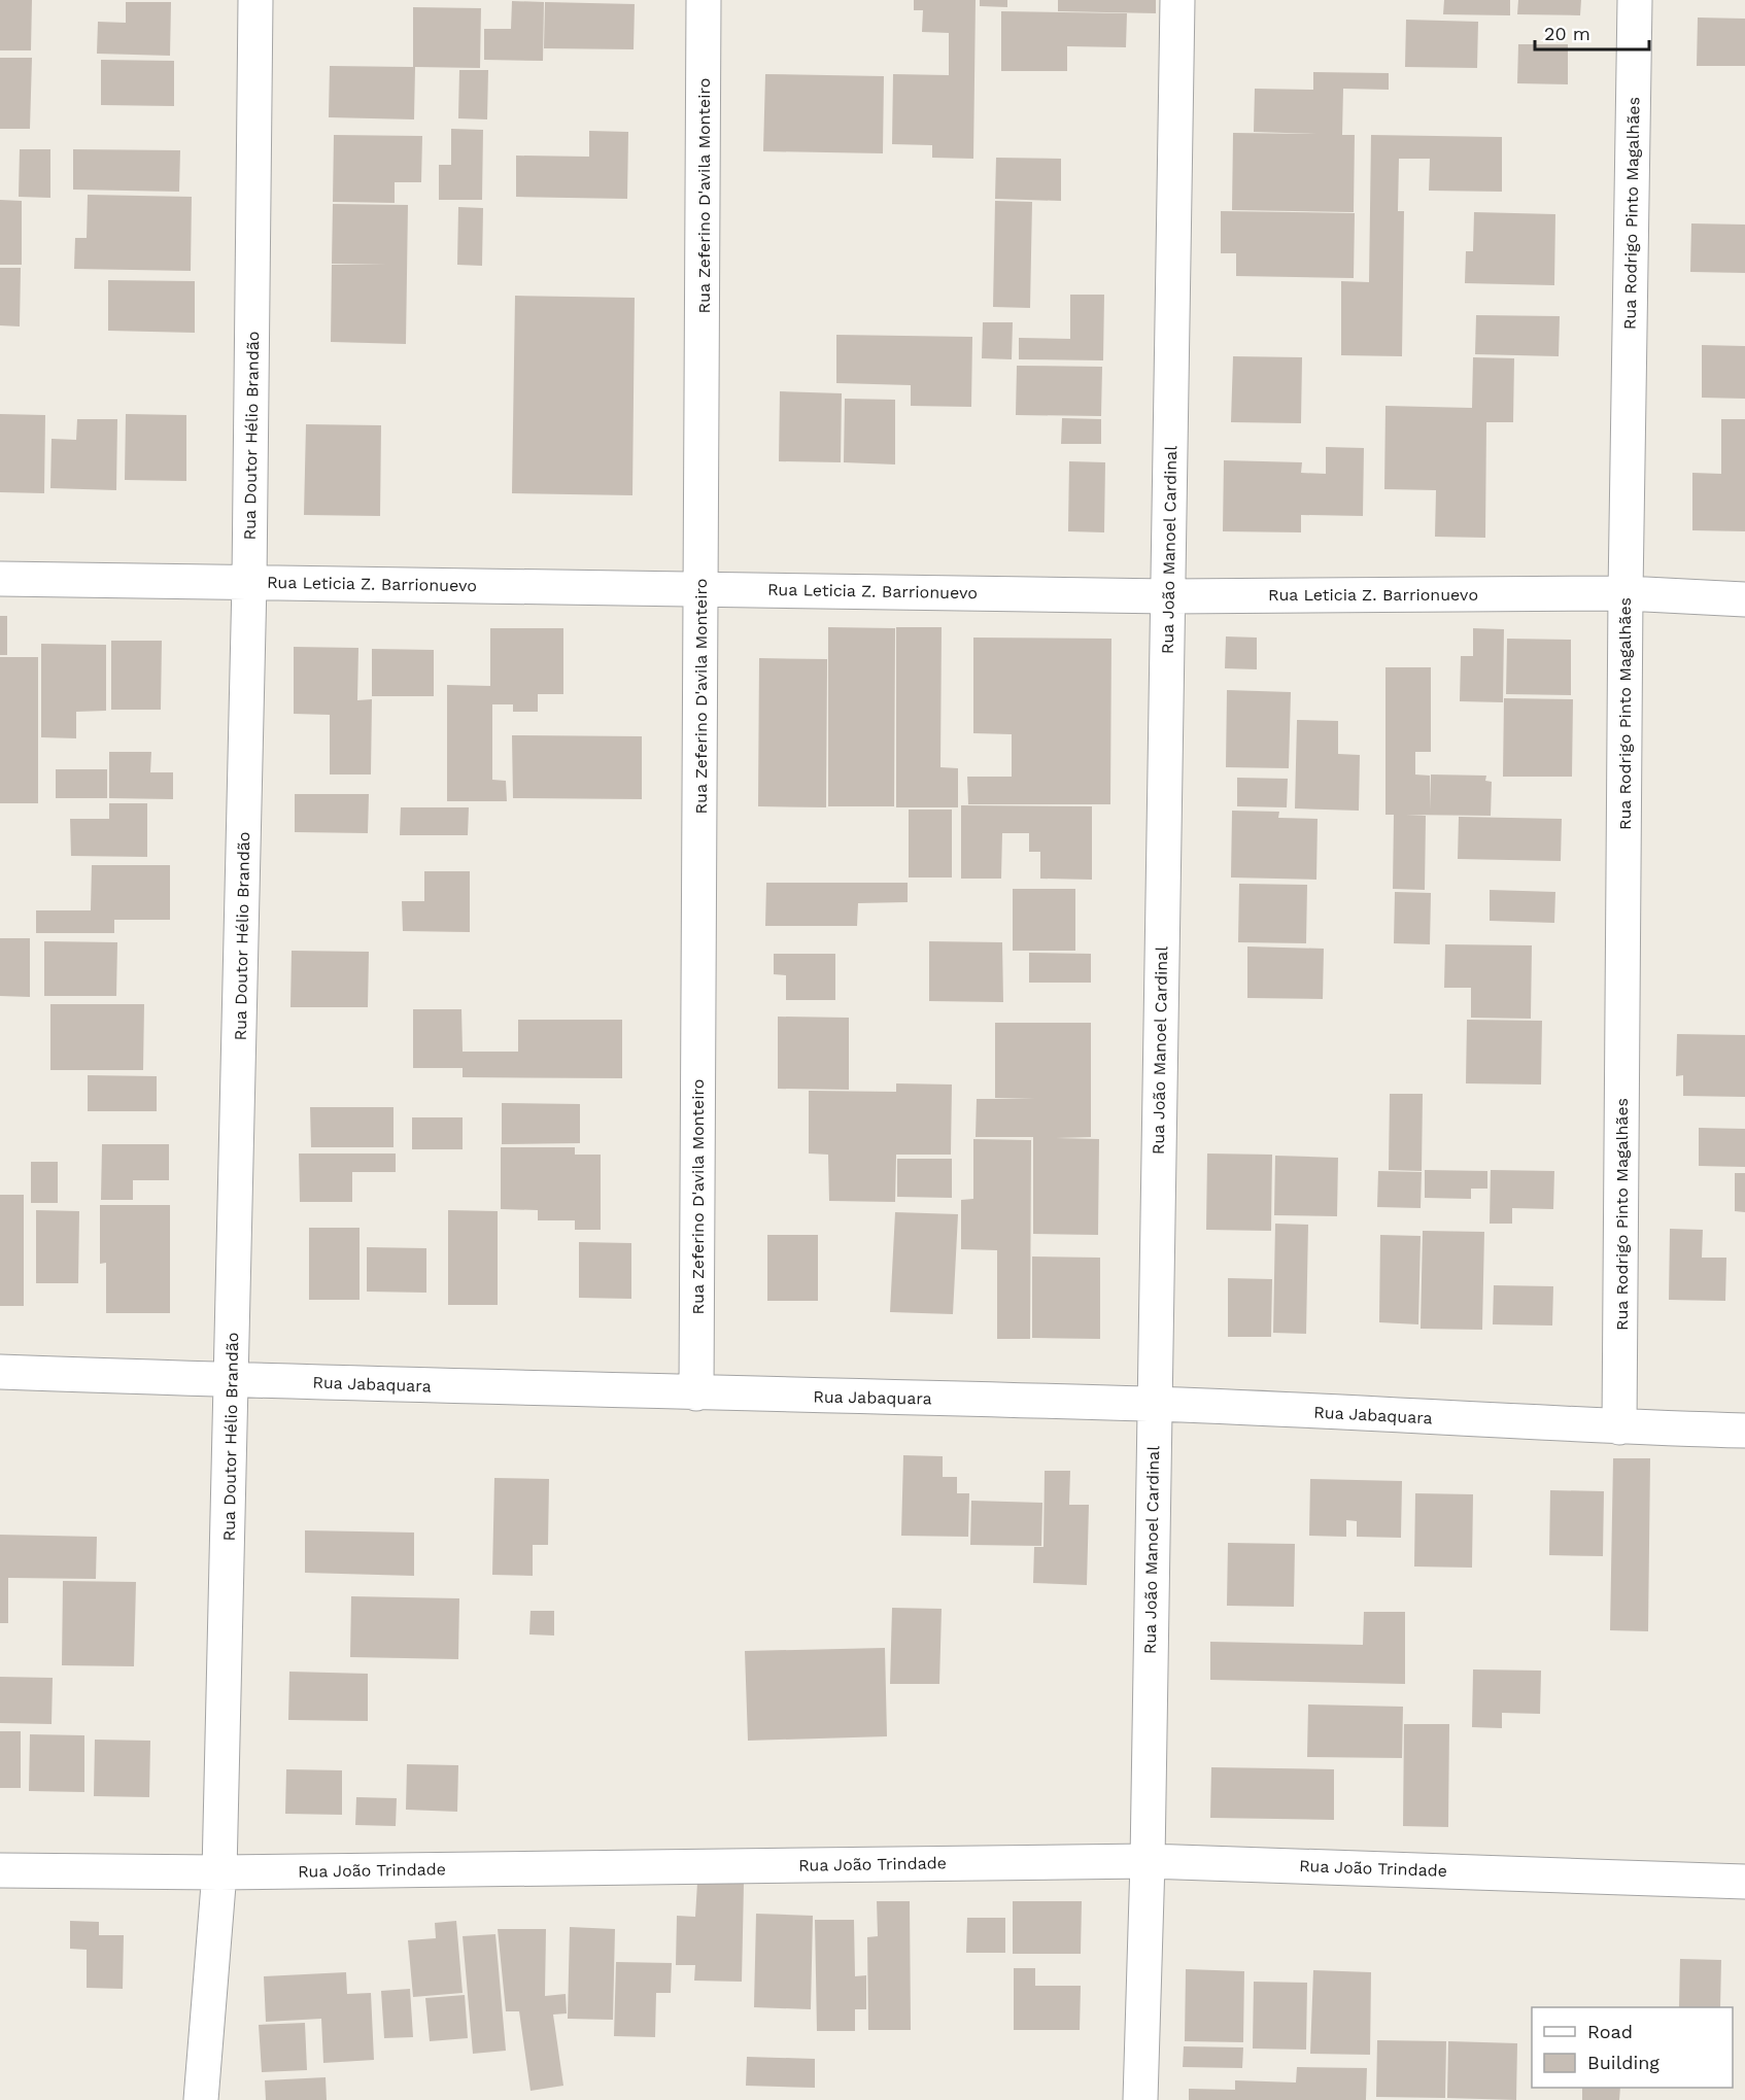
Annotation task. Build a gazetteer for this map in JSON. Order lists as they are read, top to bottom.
{
  "streets": {
    "street": [
      "Rua Zeferino D'avila Monteiro",
      "Rua Rodrigo Pinto Magalhães",
      "Rua Doutor Hélio Brandão",
      "Rua João Manoel Cardinal",
      "Rua Leticia Z. Barrionuevo",
      "Rua Jabaquara",
      "Rua João Trindade"
    ]
  },
  "crossings": [
    ["Rua Zeferino D'avila Monteiro", "Rua Leticia Z. Barrionuevo"],
    ["Rua Zeferino D'avila Monteiro", "Rua Jabaquara"],
    ["Rua Rodrigo Pinto Magalhães", "Rua Leticia Z. Barrionuevo"],
    ["Rua Rodrigo Pinto Magalhães", "Rua Jabaquara"],
    ["Rua Doutor Hélio Brandão", "Rua Leticia Z. Barrionuevo"],
    ["Rua Doutor Hélio Brandão", "Rua Jabaquara"],
    ["Rua Doutor Hélio Brandão", "Rua João Trindade"],
    ["Rua João Manoel Cardinal", "Rua Leticia Z. Barrionuevo"],
    ["Rua João Manoel Cardinal", "Rua Jabaquara"],
    ["Rua João Manoel Cardinal", "Rua João Trindade"]
  ],
  "legend": ["Road", "Building"],
  "scale_bar": "20 m"
}
